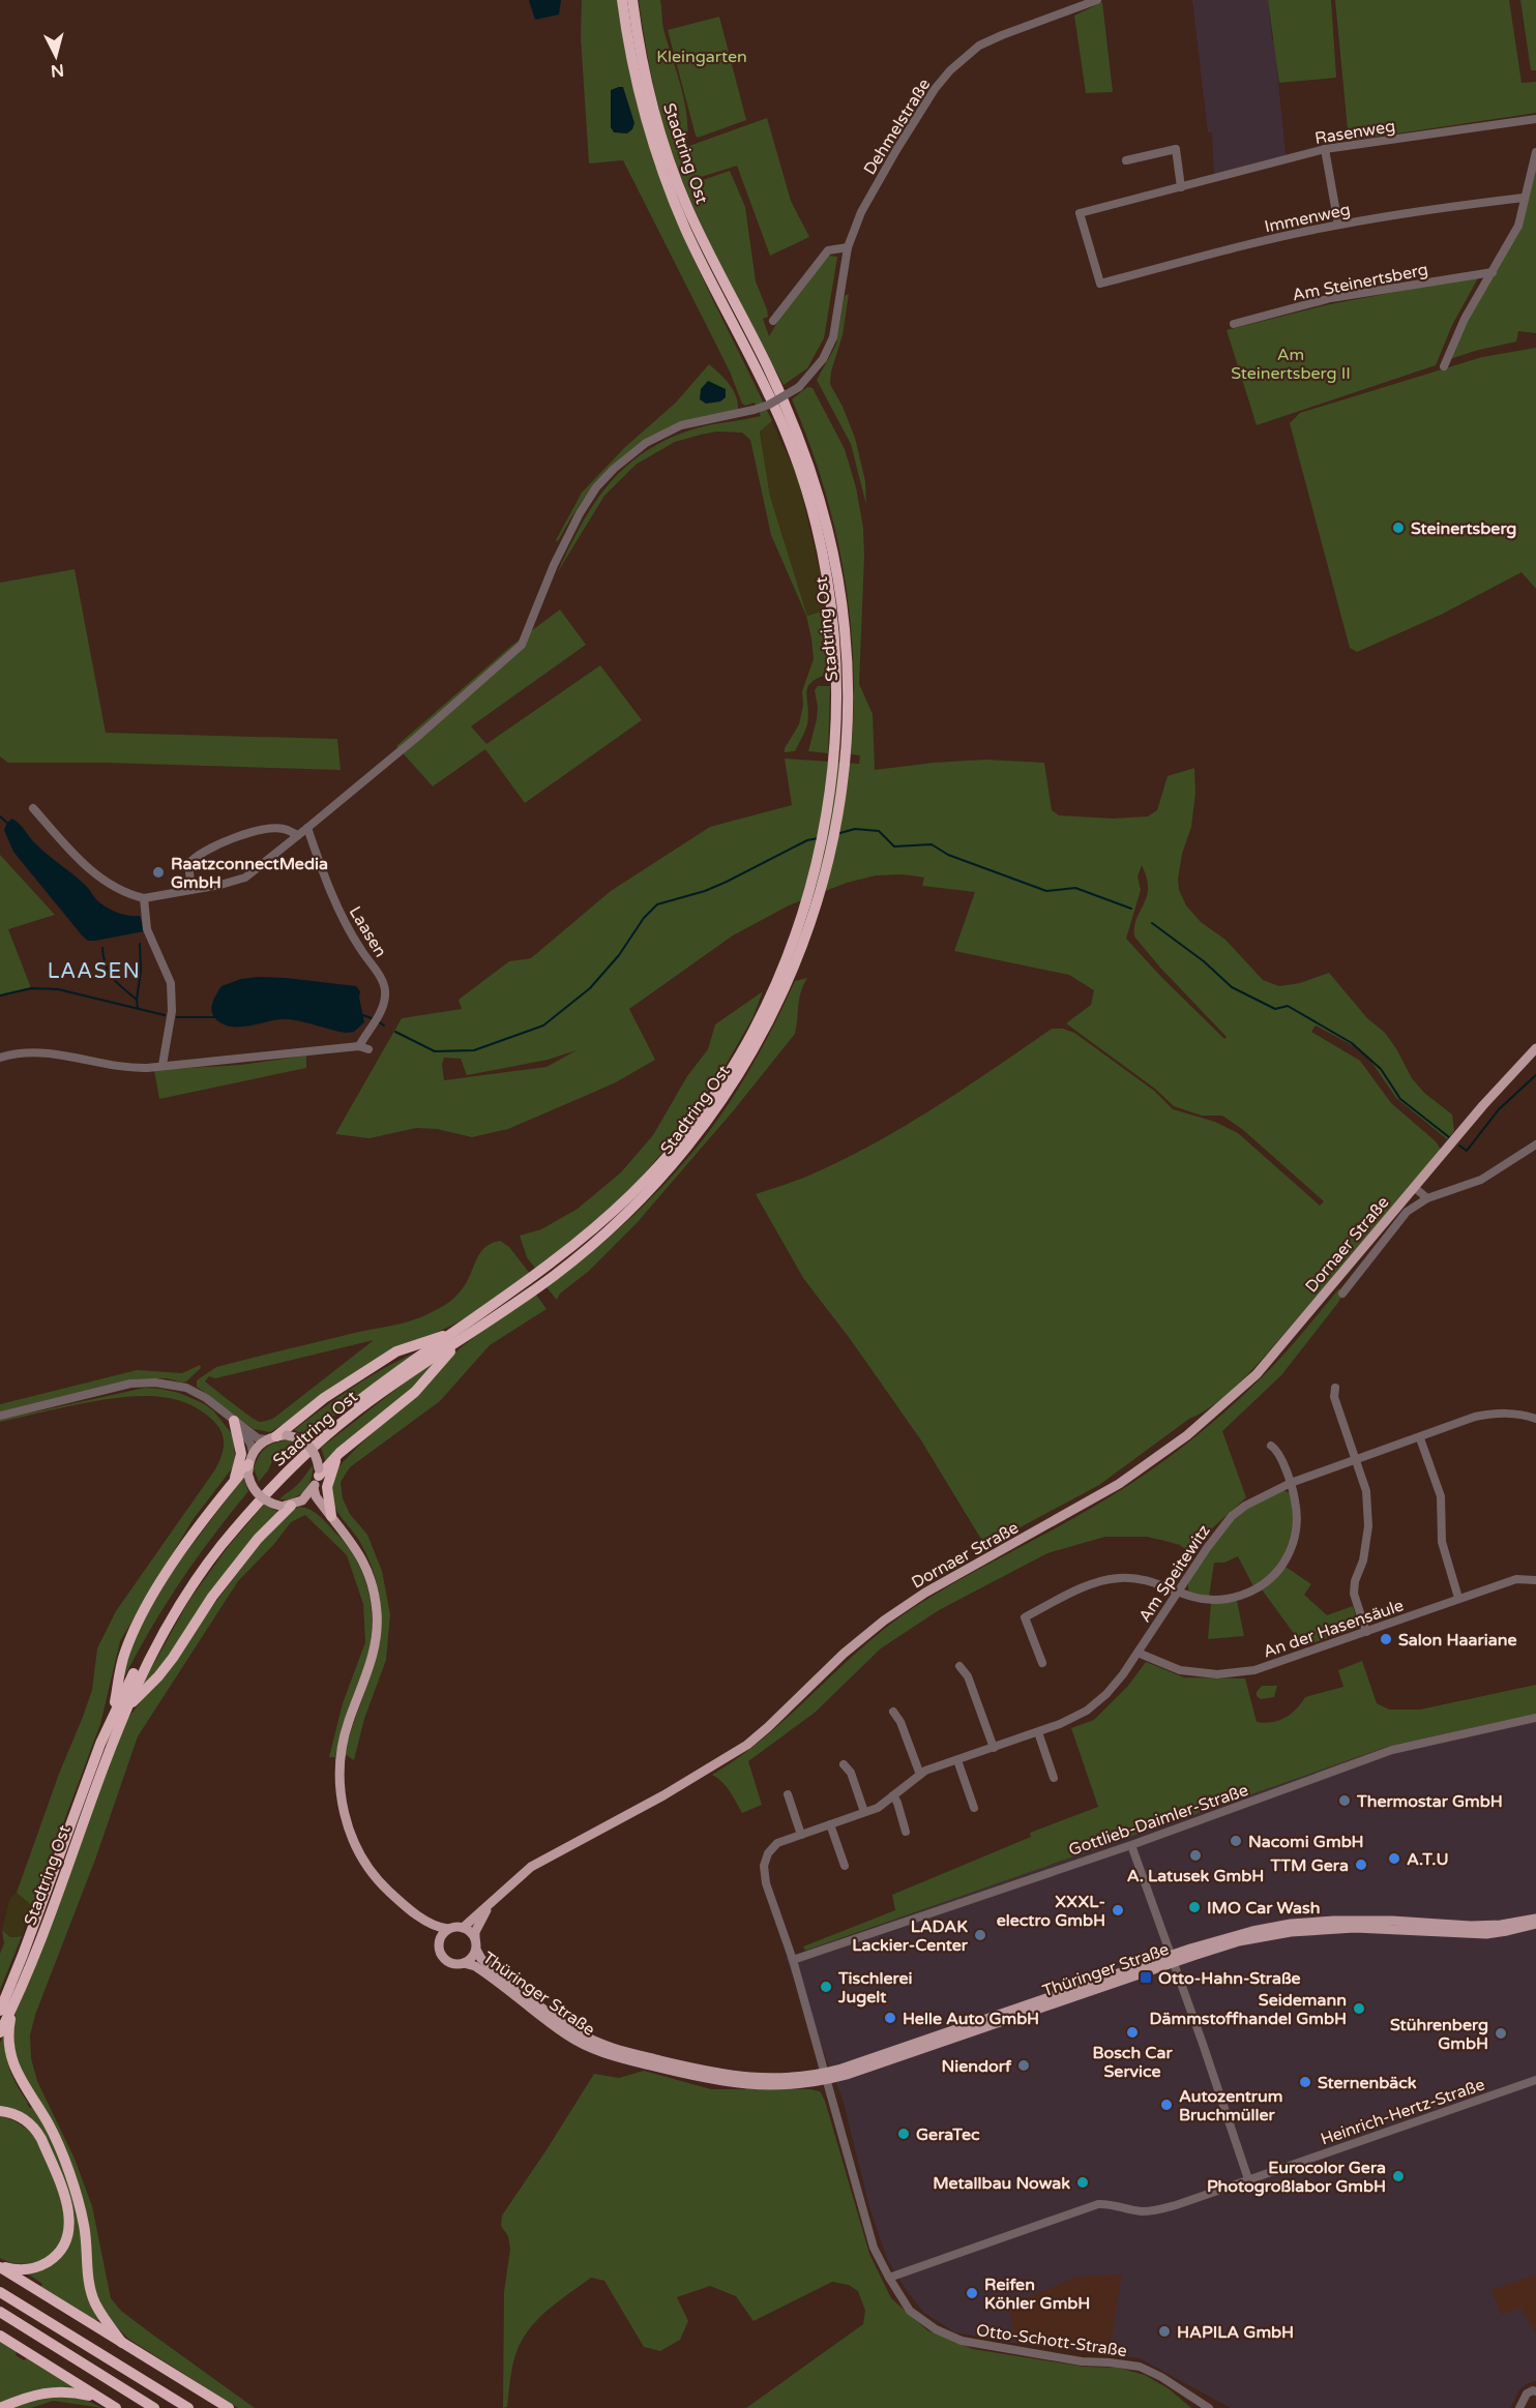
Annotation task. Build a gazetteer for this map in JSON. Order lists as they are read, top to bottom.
{
  "streets": {
    "highway": ["Stadtring Ost"],
    "main road": ["Dornaer Straße", "Thüringer Straße"],
    "street": [
      "Dehmelstraße",
      "Rasenweg",
      "Immenweg",
      "Am Steinertsberg",
      "Laasen",
      "Am Speitewitz",
      "An der Hasensäule",
      "Gottlieb-Daimler-Straße",
      "Heinrich-Hertz-Straße",
      "Otto-Schott-Straße"
    ]
  },
  "crossings": [
    ["Dehmelstraße", "Laasen"],
    ["Rasenweg", "Immenweg"],
    ["Dornaer Straße", "Thüringer Straße"],
    ["Am Speitewitz", "An der Hasensäule"],
    ["Am Speitewitz", "Gottlieb-Daimler-Straße"],
    ["Am Speitewitz", "Thüringer Straße"],
    ["Am Speitewitz", "Otto-Schott-Straße"],
    ["Thüringer Straße", "Otto-Schott-Straße"],
    ["Heinrich-Hertz-Straße", "Otto-Schott-Straße"]
  ],
  "districts": ["LAASEN"],
  "parks": ["Kleingarten", "Am Steinertsberg II"],
  "places": {
    "other": [
      "Steinertsberg",
      "RaatzconnectMedia GmbH",
      "Salon Haariane",
      "Thermostar GmbH",
      "Nacomi GmbH",
      "A. Latusek GmbH",
      "A.T.U",
      "TTM Gera",
      "IMO Car Wash",
      "XXXL- electro GmbH",
      "LADAK Lackier-Center",
      "Tischlerei Jugelt",
      "Seidemann Dämmstoffhandel GmbH",
      "Helle Auto GmbH",
      "Bosch Car Service",
      "Stührenberg GmbH",
      "Niendorf",
      "Sternenbäck",
      "Autozentrum Bruchmüller",
      "GeraTec",
      "Eurocolor Gera Photogroßlabor GmbH",
      "Metallbau Nowak",
      "Reifen Köhler GmbH",
      "HAPILA GmbH"
    ],
    "transit": ["Otto-Hahn-Straße"]
  },
  "north": "bottom"
}
